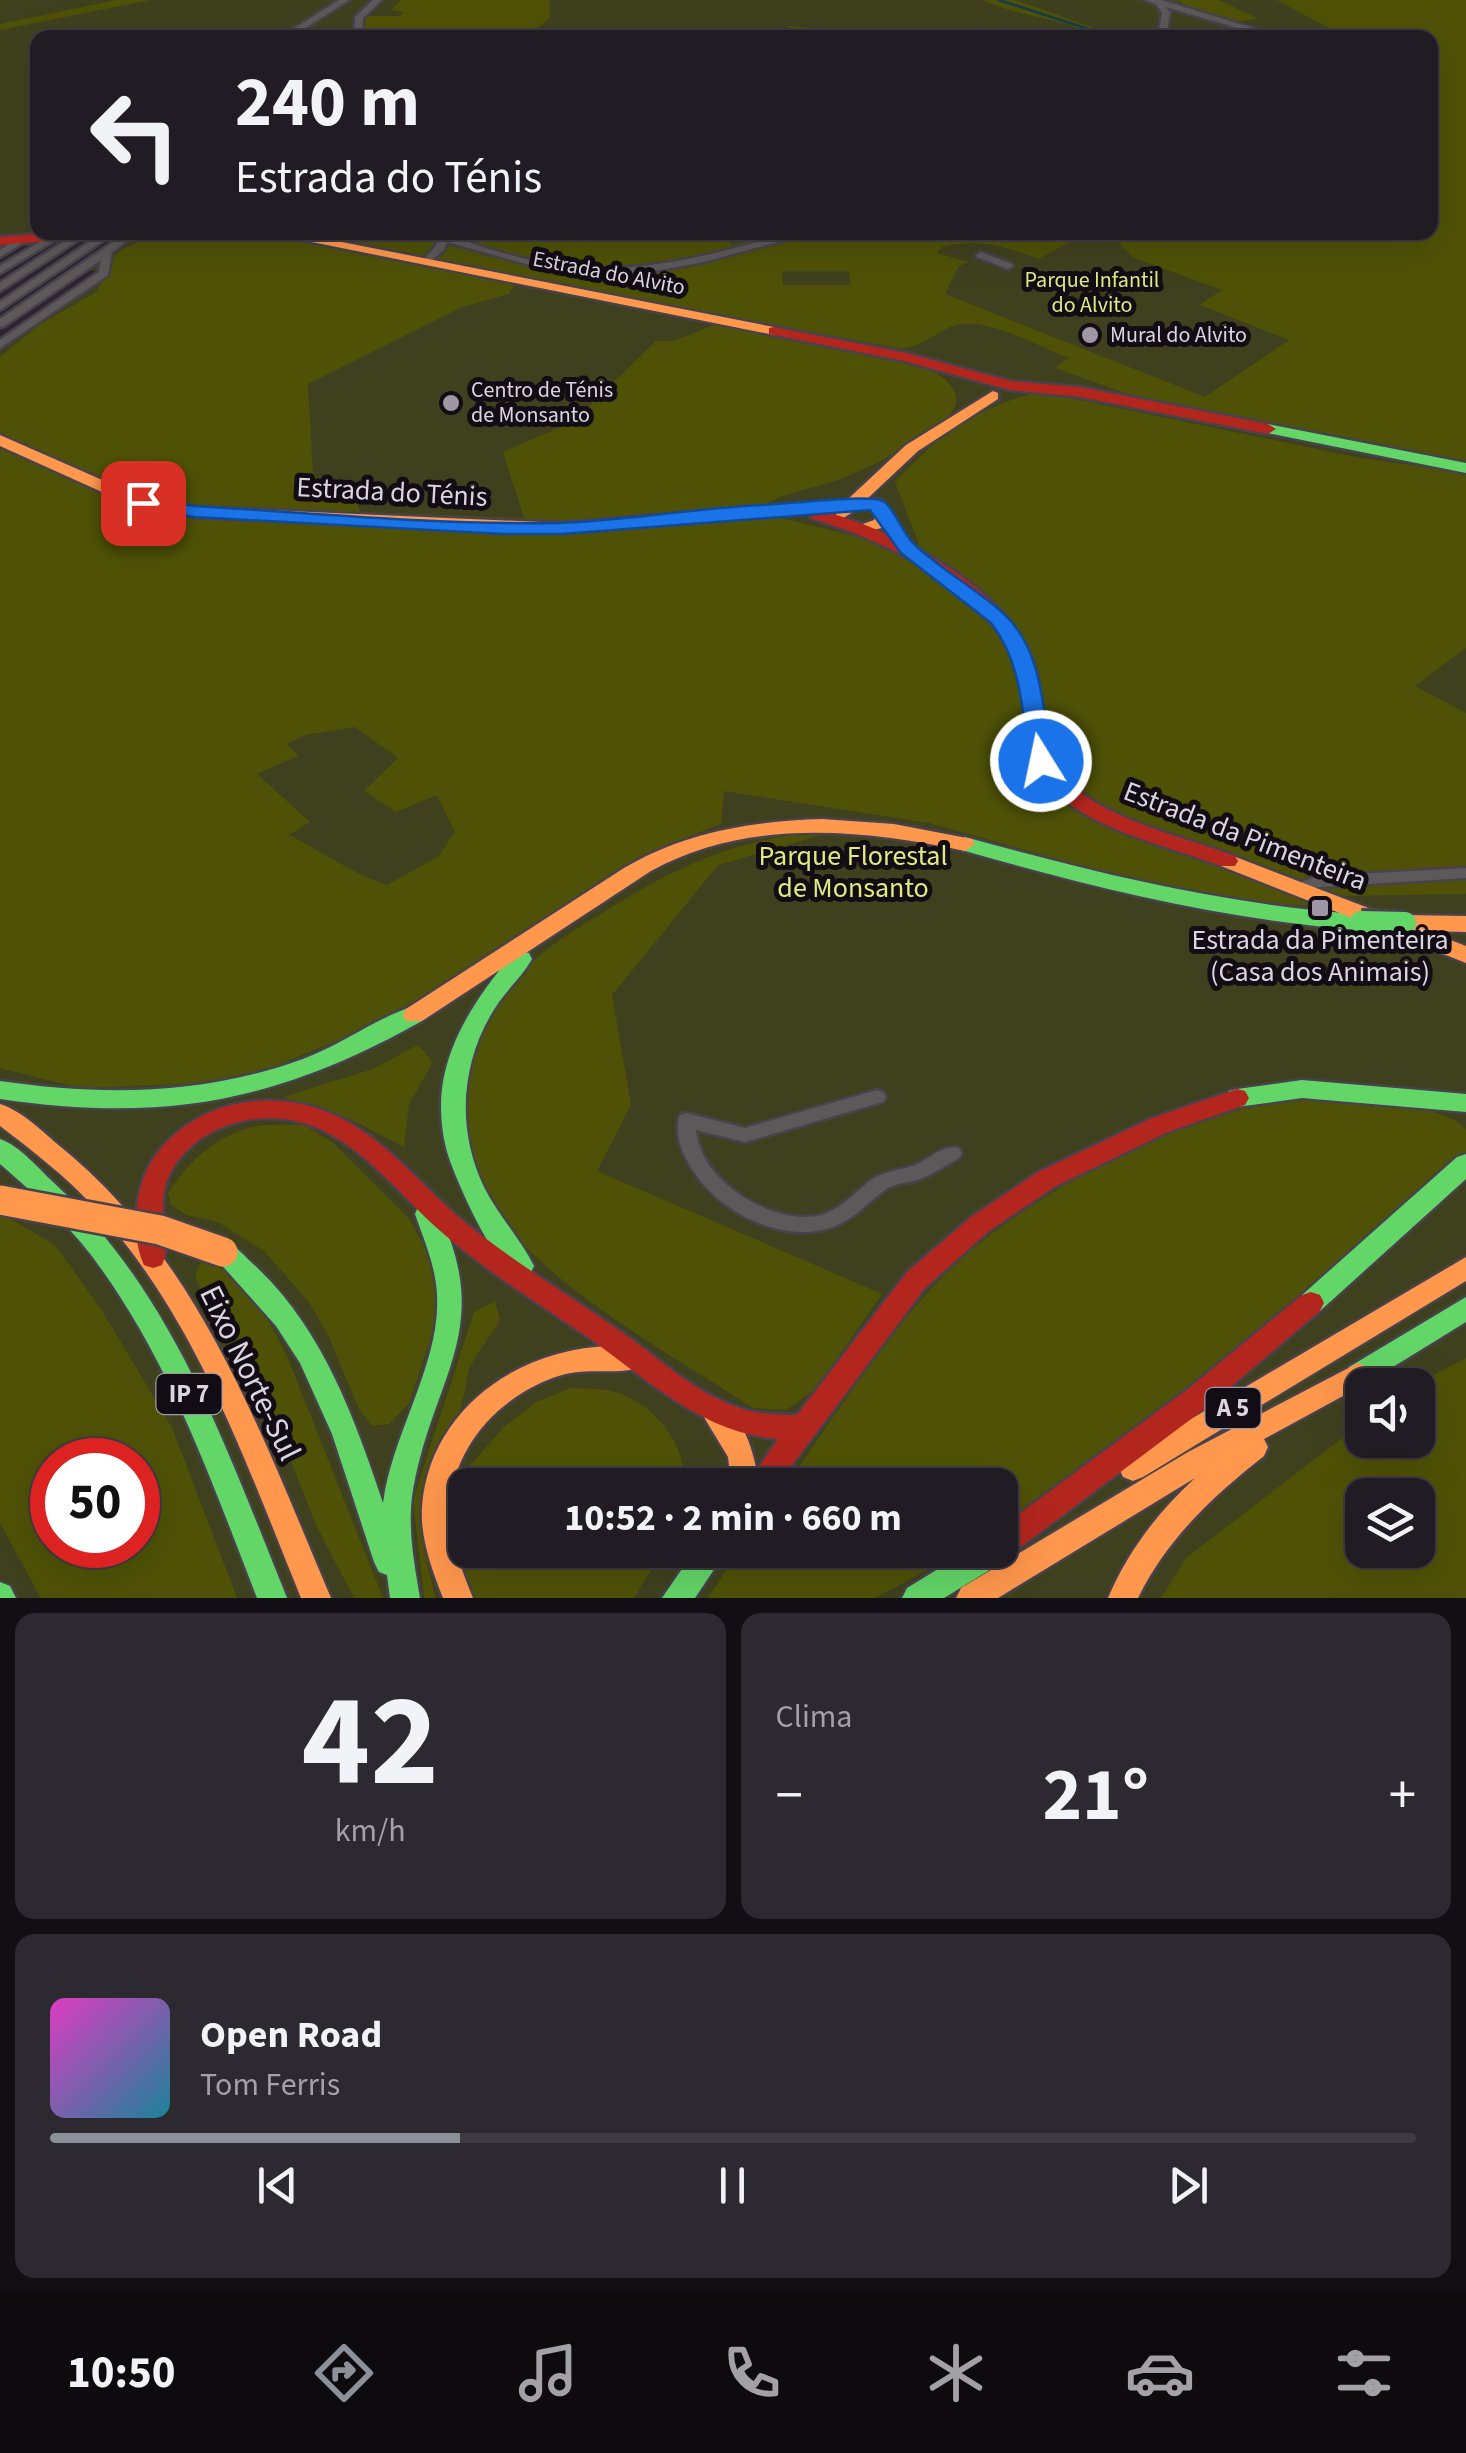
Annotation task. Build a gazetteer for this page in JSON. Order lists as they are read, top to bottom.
{
  "streets": {
    "main road": [
      "Estrada do Alvito",
      "Estrada do Ténis",
      "Estrada da Pimenteira",
      "Eixo Norte-Sul",
      "IP 7",
      "A 5"
    ]
  },
  "crossings": [
    ["Estrada do Ténis", "Estrada da Pimenteira"]
  ],
  "parks": ["Parque Infantil do Alvito", "Parque Florestal de Monsanto"],
  "places": {
    "other": ["Mural do Alvito", "Centro de Ténis de Monsanto"],
    "transit": ["Estrada da Pimenteira (Casa dos Animais)"]
  },
  "page": {
    "turn": ["240 m", "Estrada do Ténis"],
    "limit": "50",
    "trip": "10:52 · 2 min · 660 m",
    "tile": [
      ["42", "km/h"],
      "Clima"
    ],
    "heat": ["−", "21°", "+"],
    "song": ["Open Road", "Tom Ferris"],
    "tabs": "10:50"
  }
}
